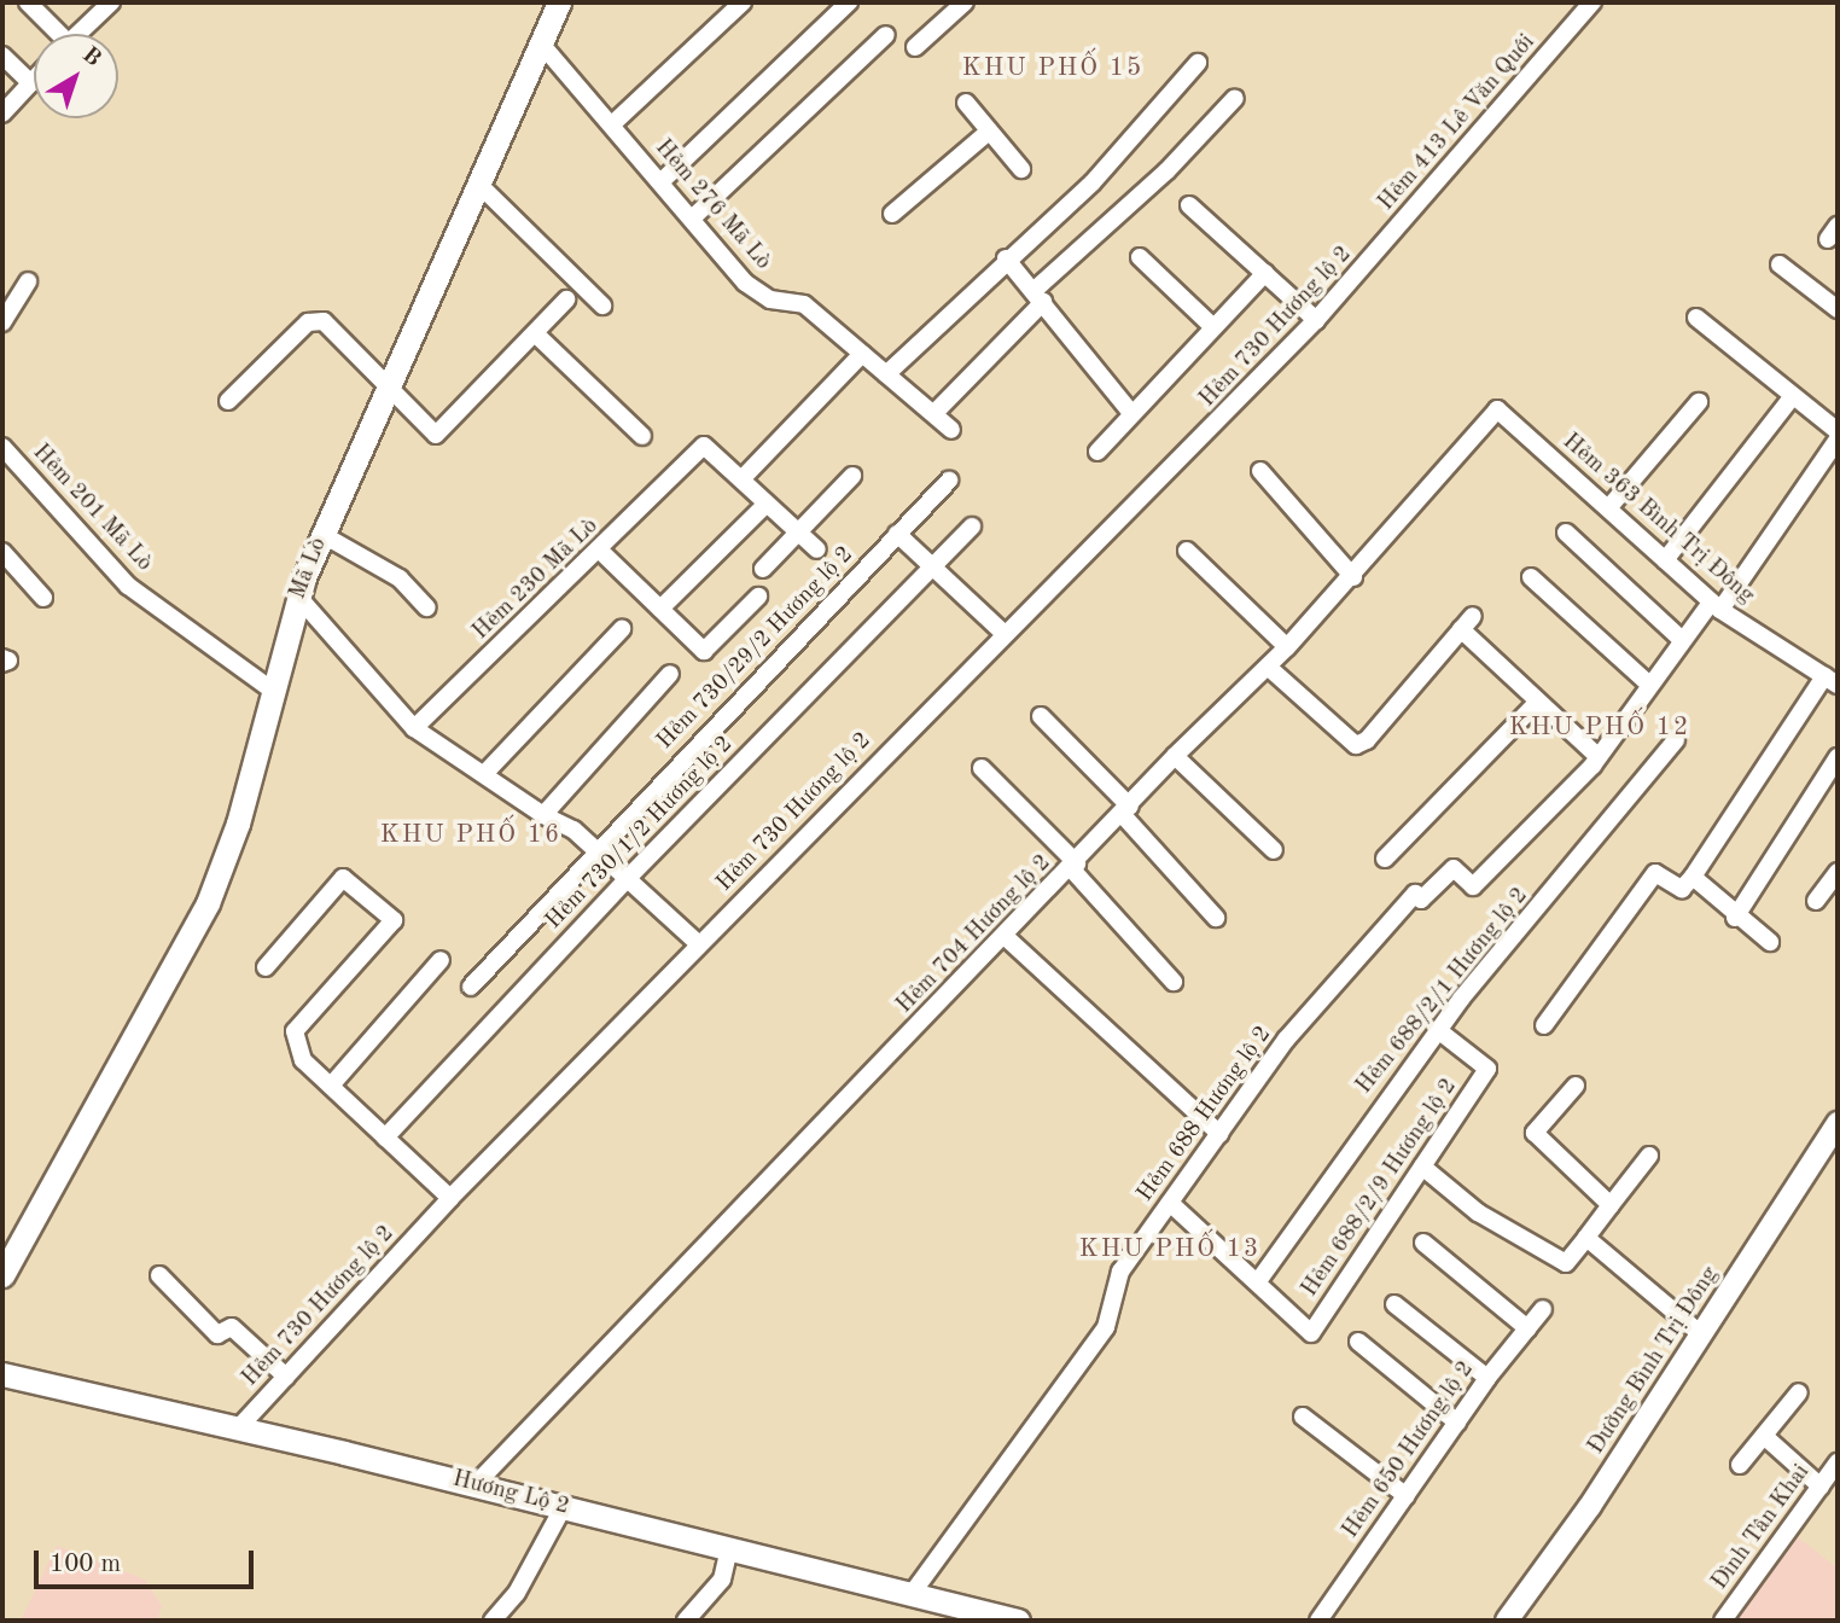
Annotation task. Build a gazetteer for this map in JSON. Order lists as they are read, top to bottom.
{
  "streets": {
    "main road": ["Mã Lò", "Hương Lộ 2"],
    "street": [
      "Hẻm 413 Lê Văn Quới",
      "Hẻm 276 Mã Lò",
      "Hẻm 730 Hương lộ 2",
      "Hẻm 201 Mã Lò",
      "Hẻm 363 Bình Trị Đông",
      "Hẻm 230 Mã Lò",
      "Hẻm 730/29/2 Hương lộ 2",
      "Hẻm 730/1/2 Hương lộ 2",
      "Hẻm 704 Hương lộ 2",
      "Hẻm 688/2/1 Hương lộ 2",
      "Hẻm 688 Hương lộ 2",
      "Hẻm 688/2/9 Hương lộ 2",
      "Đường Bình Trị Đông",
      "Hẻm 650 Hương lộ 2",
      "Đình Tân Khai"
    ]
  },
  "crossings": [
    ["Hẻm 413 Lê Văn Quới", "Hẻm 730 Hương lộ 2"],
    ["Hẻm 276 Mã Lò", "Mã Lò"],
    ["Hẻm 730 Hương lộ 2", "Hương Lộ 2"],
    ["Hẻm 201 Mã Lò", "Mã Lò"],
    ["Hẻm 363 Bình Trị Đông", "Hẻm 704 Hương lộ 2"],
    ["Hẻm 704 Hương lộ 2", "Hương Lộ 2"],
    ["Hẻm 688/2/1 Hương lộ 2", "Hẻm 688/2/9 Hương lộ 2"],
    ["Hẻm 688 Hương lộ 2", "Hương Lộ 2"]
  ],
  "districts": [
    "KHU PHỐ 15",
    "KHU PHỐ 12",
    "KHU PHỐ 16",
    "KHU PHỐ 13"
  ],
  "scale_bar": "100 m",
  "north": "top right"
}
